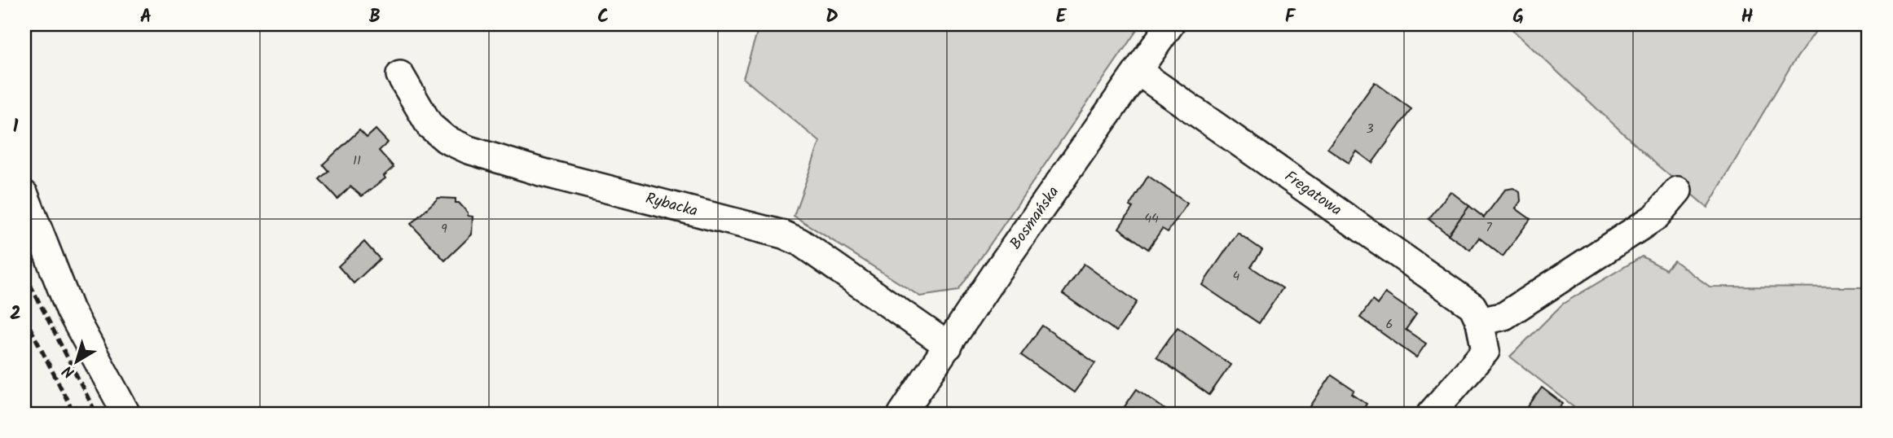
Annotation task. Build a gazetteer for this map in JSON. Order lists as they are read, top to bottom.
{
  "streets": {
    "street": ["Fregatowa", "Rybacka", "Bosmańska"]
  },
  "crossings": [
    ["Fregatowa", "Bosmańska"],
    ["Rybacka", "Bosmańska"]
  ],
  "house_numbers": [
    "3",
    "11",
    "44",
    "7",
    "9",
    "4",
    "6"
  ],
  "north": "bottom left",
  "grid": {
    "columns": [
      "A",
      "B",
      "C",
      "D",
      "E",
      "F",
      "G",
      "H"
    ],
    "rows": ["1", "2"]
  }
}
